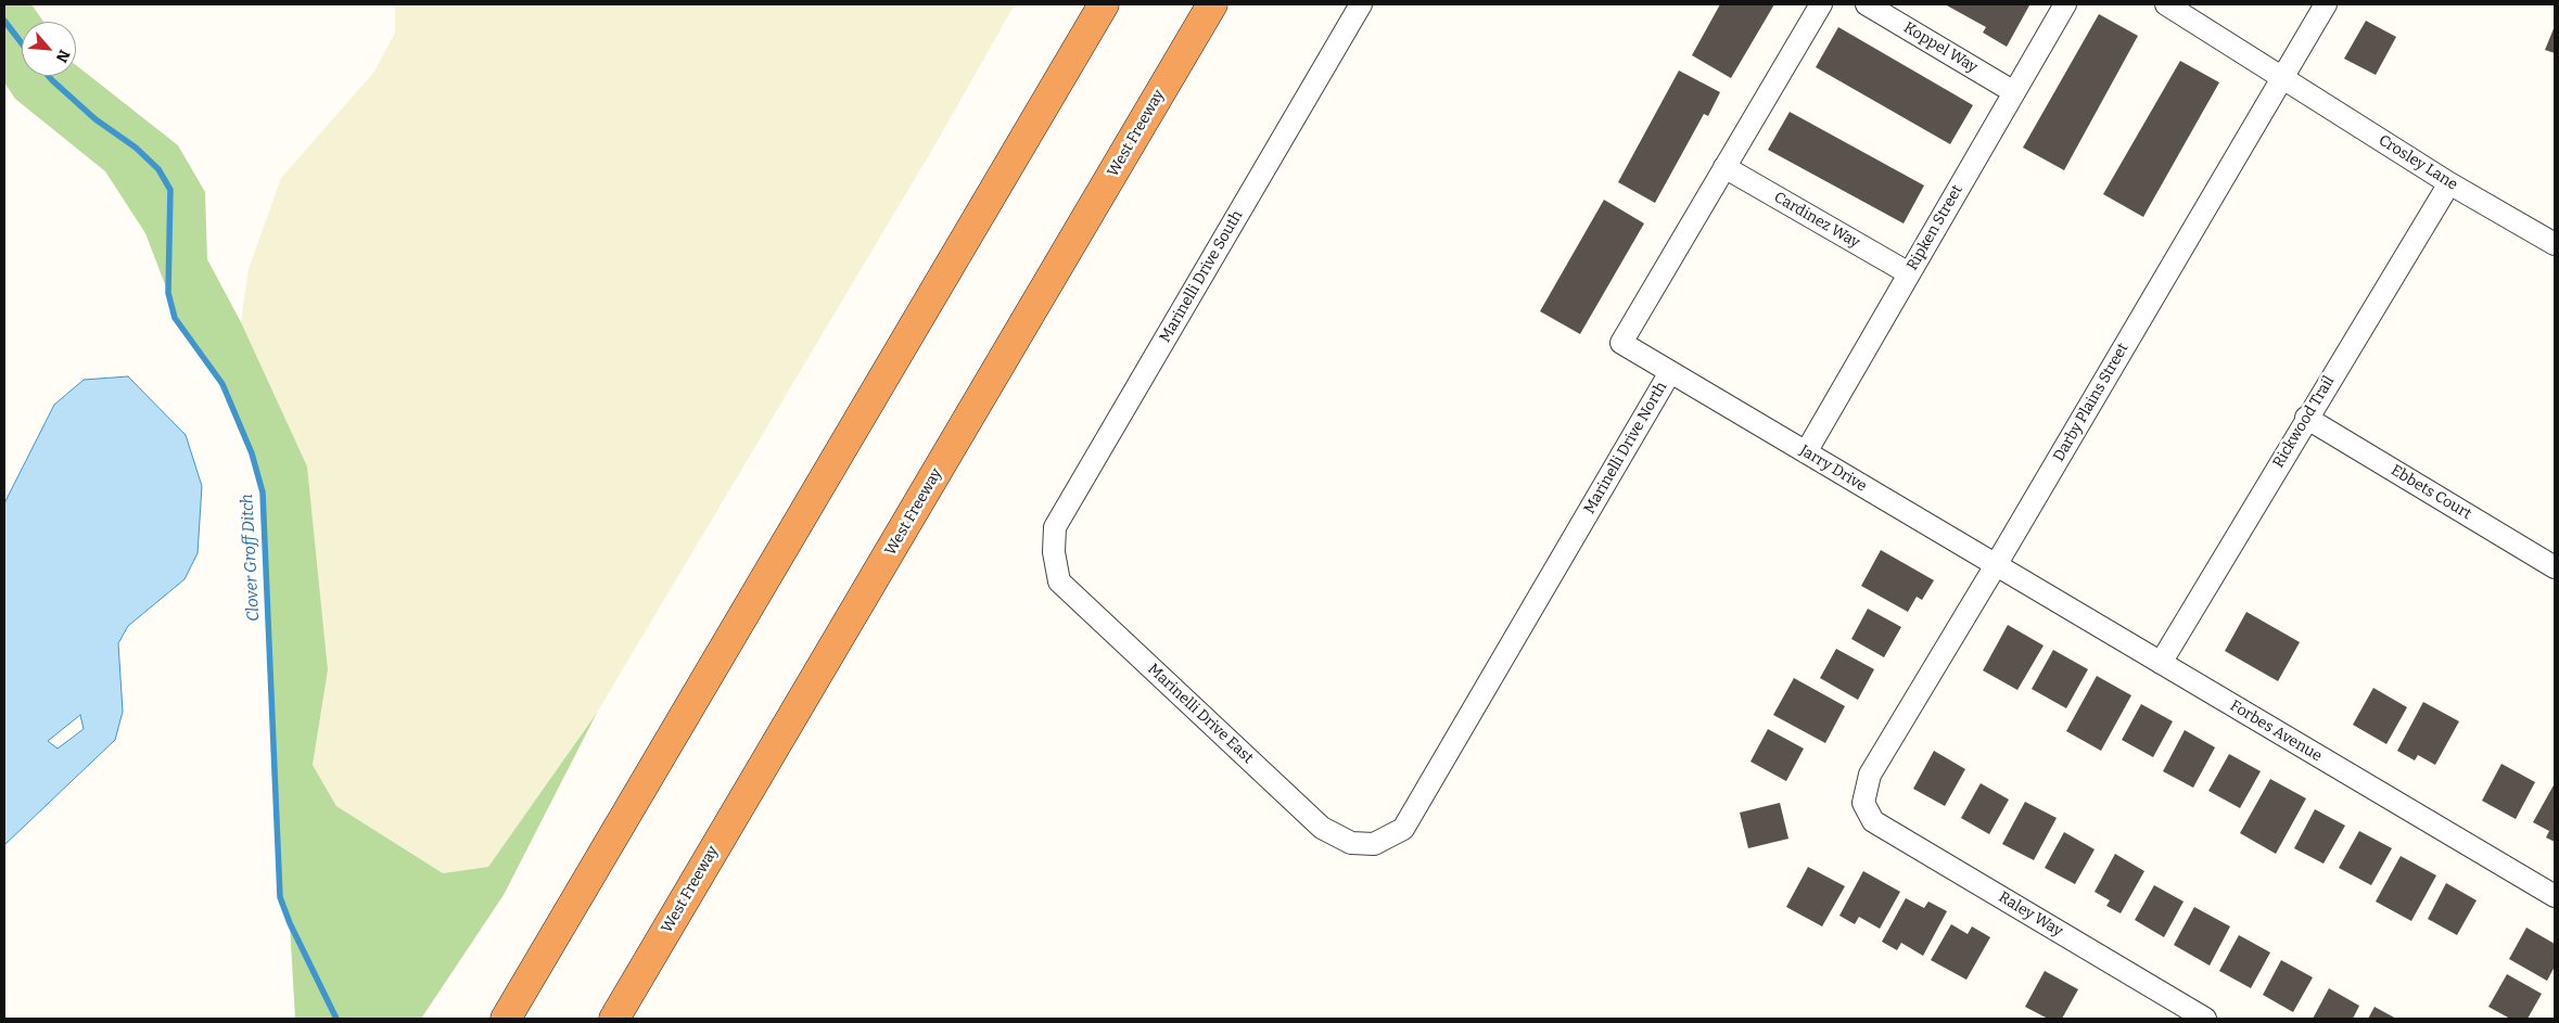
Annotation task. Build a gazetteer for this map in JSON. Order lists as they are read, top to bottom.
{
  "streets": {
    "highway": ["West Freeway"],
    "street": [
      "Koppel Way",
      "Crosley Lane",
      "Cardinez Way",
      "Ripken Street",
      "Marinelli Drive South",
      "Darby Plains Street",
      "Rickwood Trail",
      "Marinelli Drive North",
      "Jarry Drive",
      "Ebbets Court",
      "Marinelli Drive East",
      "Forbes Avenue",
      "Raley Way"
    ]
  },
  "crossings": [
    ["Koppel Way", "Ripken Street"],
    ["Crosley Lane", "Darby Plains Street"],
    ["Crosley Lane", "Rickwood Trail"],
    ["Cardinez Way", "Ripken Street"],
    ["Cardinez Way", "Marinelli Drive North"],
    ["Ripken Street", "Jarry Drive"],
    ["Marinelli Drive South", "Marinelli Drive East"],
    ["Darby Plains Street", "Jarry Drive"],
    ["Darby Plains Street", "Forbes Avenue"],
    ["Darby Plains Street", "Raley Way"],
    ["Rickwood Trail", "Ebbets Court"],
    ["Rickwood Trail", "Forbes Avenue"],
    ["Marinelli Drive North", "Jarry Drive"],
    ["Marinelli Drive North", "Marinelli Drive East"],
    ["Jarry Drive", "Forbes Avenue"]
  ],
  "water": ["Clover Groff Ditch"],
  "north": "bottom right"
}
